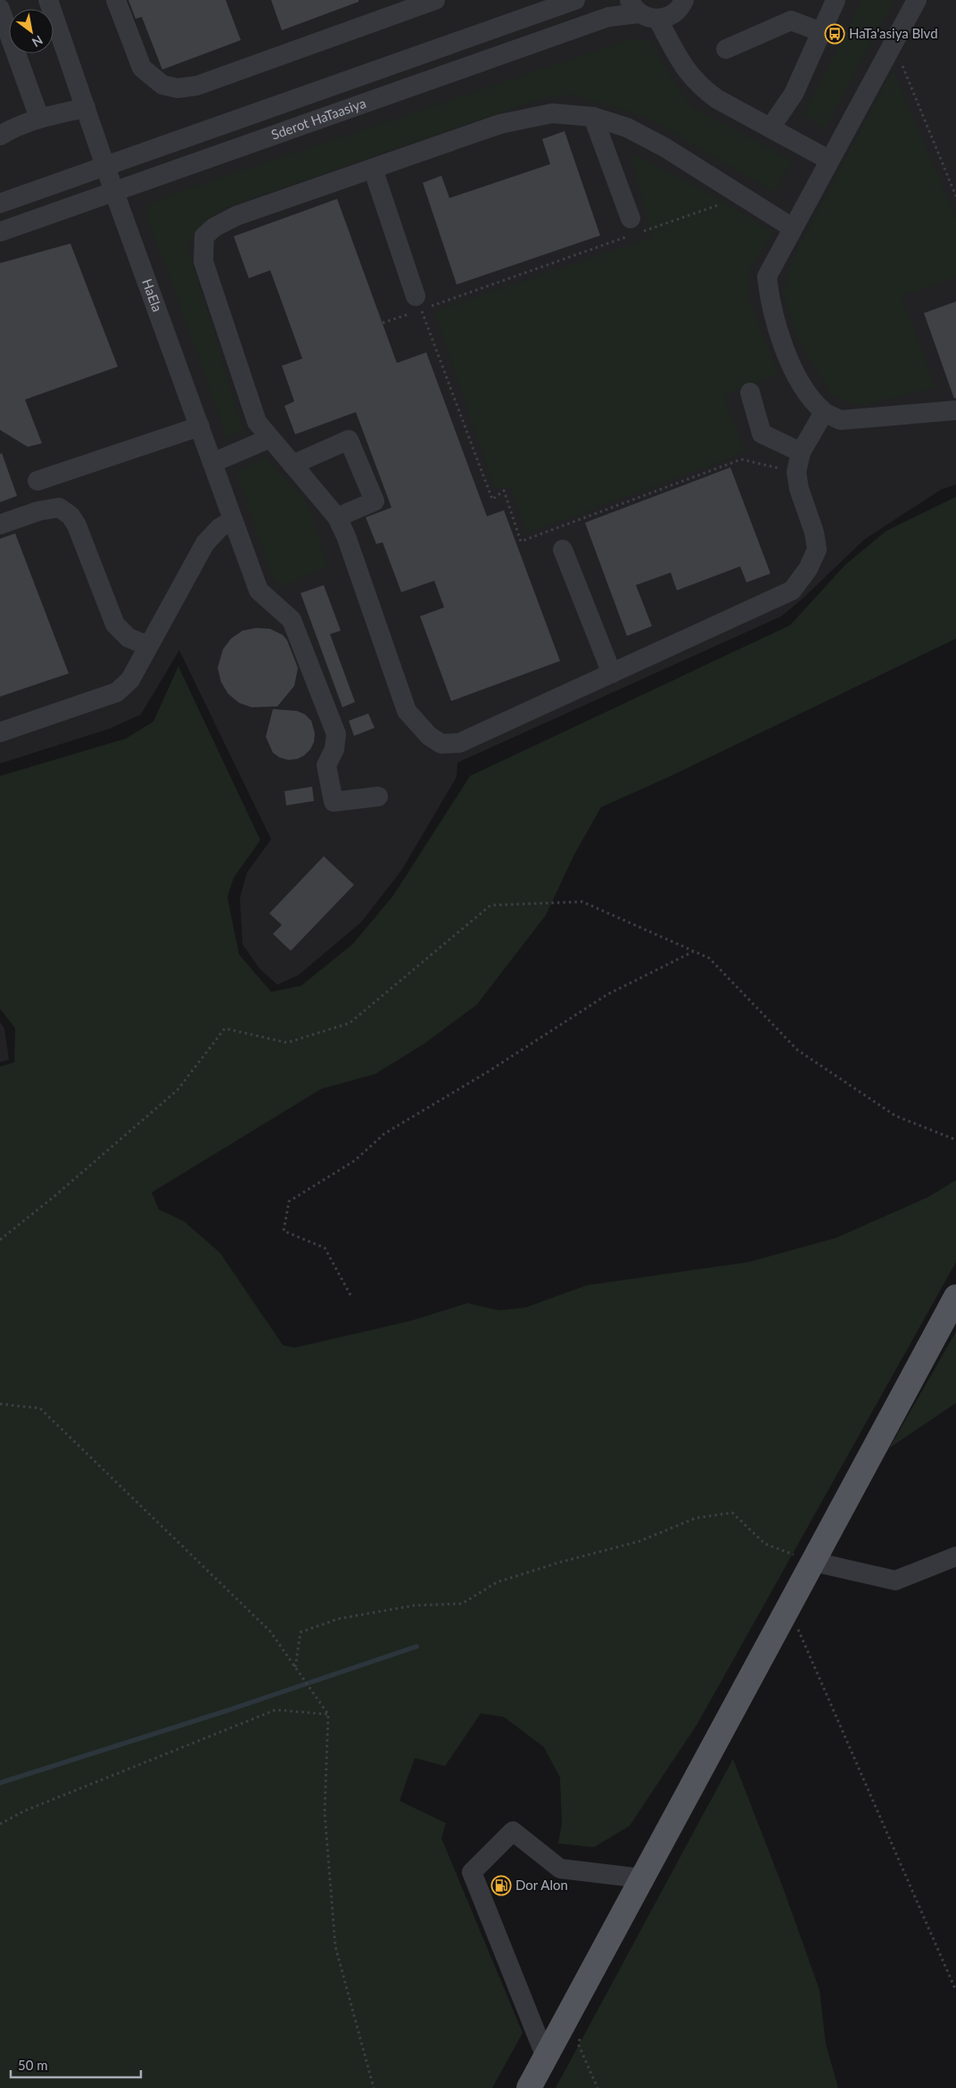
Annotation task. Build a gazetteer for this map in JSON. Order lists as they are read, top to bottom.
{
  "streets": {
    "street": ["Sderot HaTaasiya", "HaEla"]
  },
  "crossings": [
    ["Sderot HaTaasiya", "HaEla"]
  ],
  "places": {
    "bus stop": ["HaTa'asiya Blvd"],
    "fuel station": ["Dor Alon"]
  },
  "scale_bar": "50 m",
  "north": "bottom right"
}
